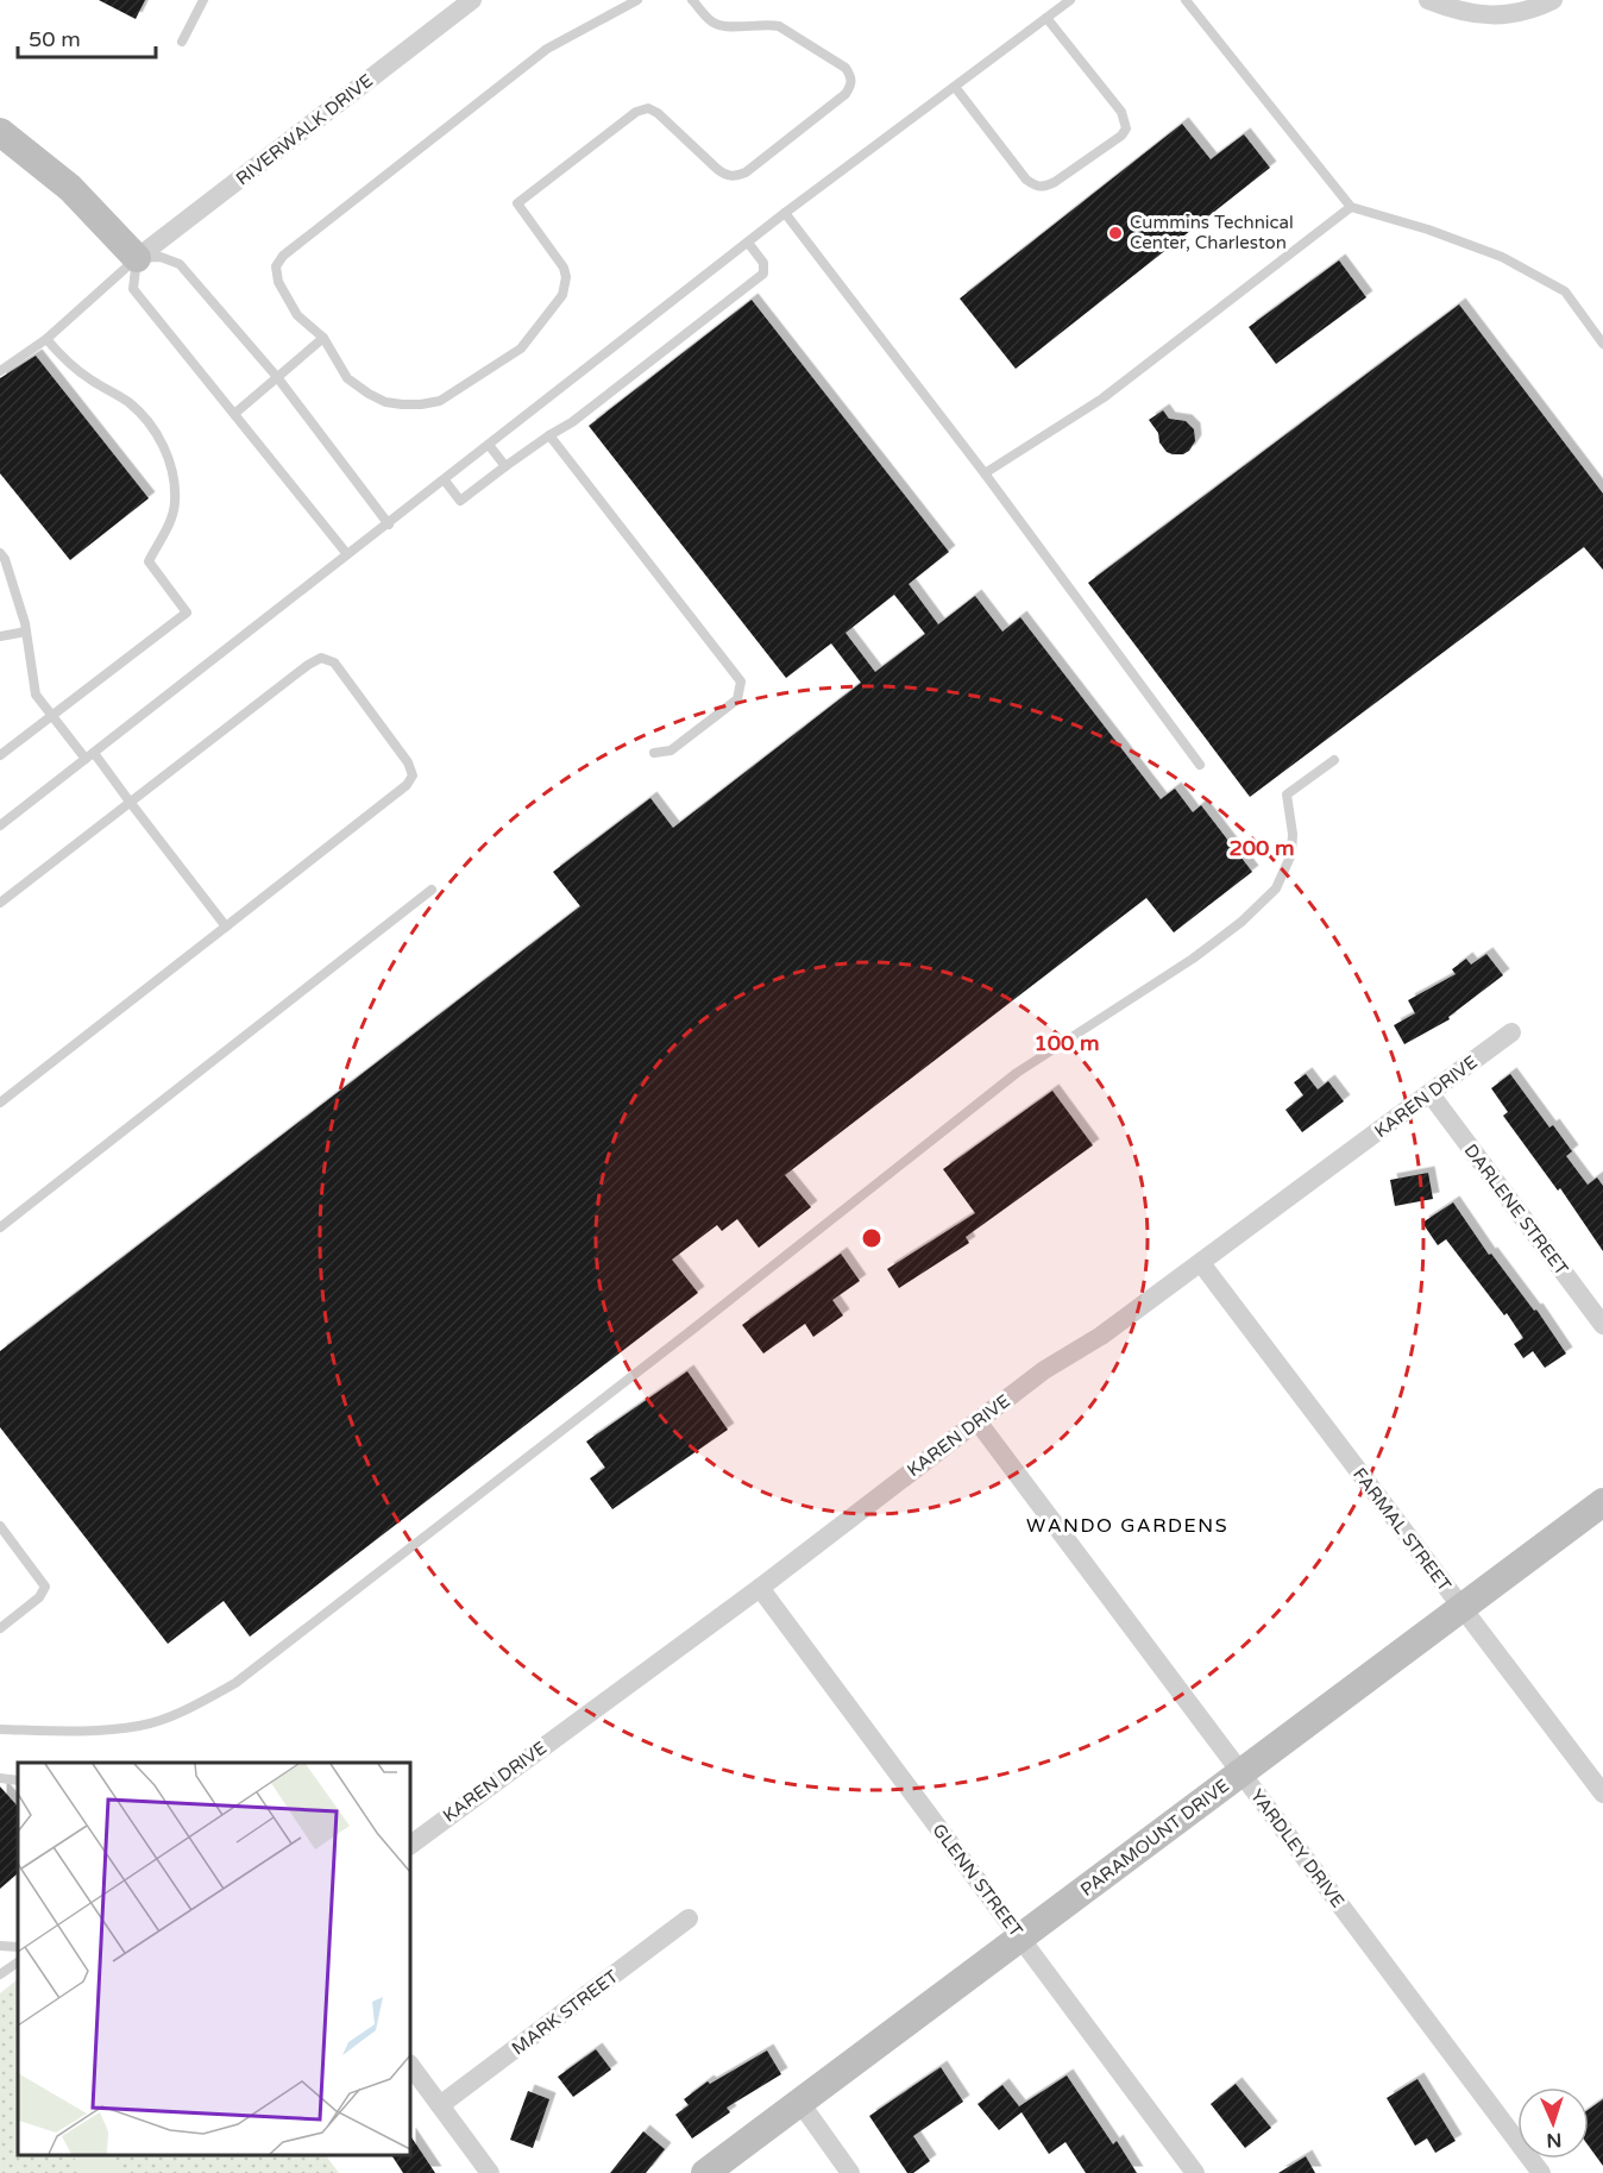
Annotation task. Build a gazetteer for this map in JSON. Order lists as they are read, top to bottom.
{
  "streets": {
    "street": [
      "RIVERWALK DRIVE",
      "KAREN DRIVE",
      "DARLENE STREET",
      "FARMAL STREET",
      "PARAMOUNT DRIVE",
      "YARDLEY DRIVE",
      "GLENN STREET",
      "MARK STREET"
    ]
  },
  "crossings": [
    ["KAREN DRIVE", "DARLENE STREET"],
    ["KAREN DRIVE", "FARMAL STREET"],
    ["KAREN DRIVE", "YARDLEY DRIVE"],
    ["KAREN DRIVE", "GLENN STREET"],
    ["FARMAL STREET", "PARAMOUNT DRIVE"],
    ["PARAMOUNT DRIVE", "YARDLEY DRIVE"],
    ["PARAMOUNT DRIVE", "GLENN STREET"]
  ],
  "districts": ["WANDO GARDENS"],
  "places": ["Cummins Technical Center, Charleston"],
  "scale_bar": "50 m",
  "north": "bottom",
  "rings": ["200 m", "100 m"]
}
